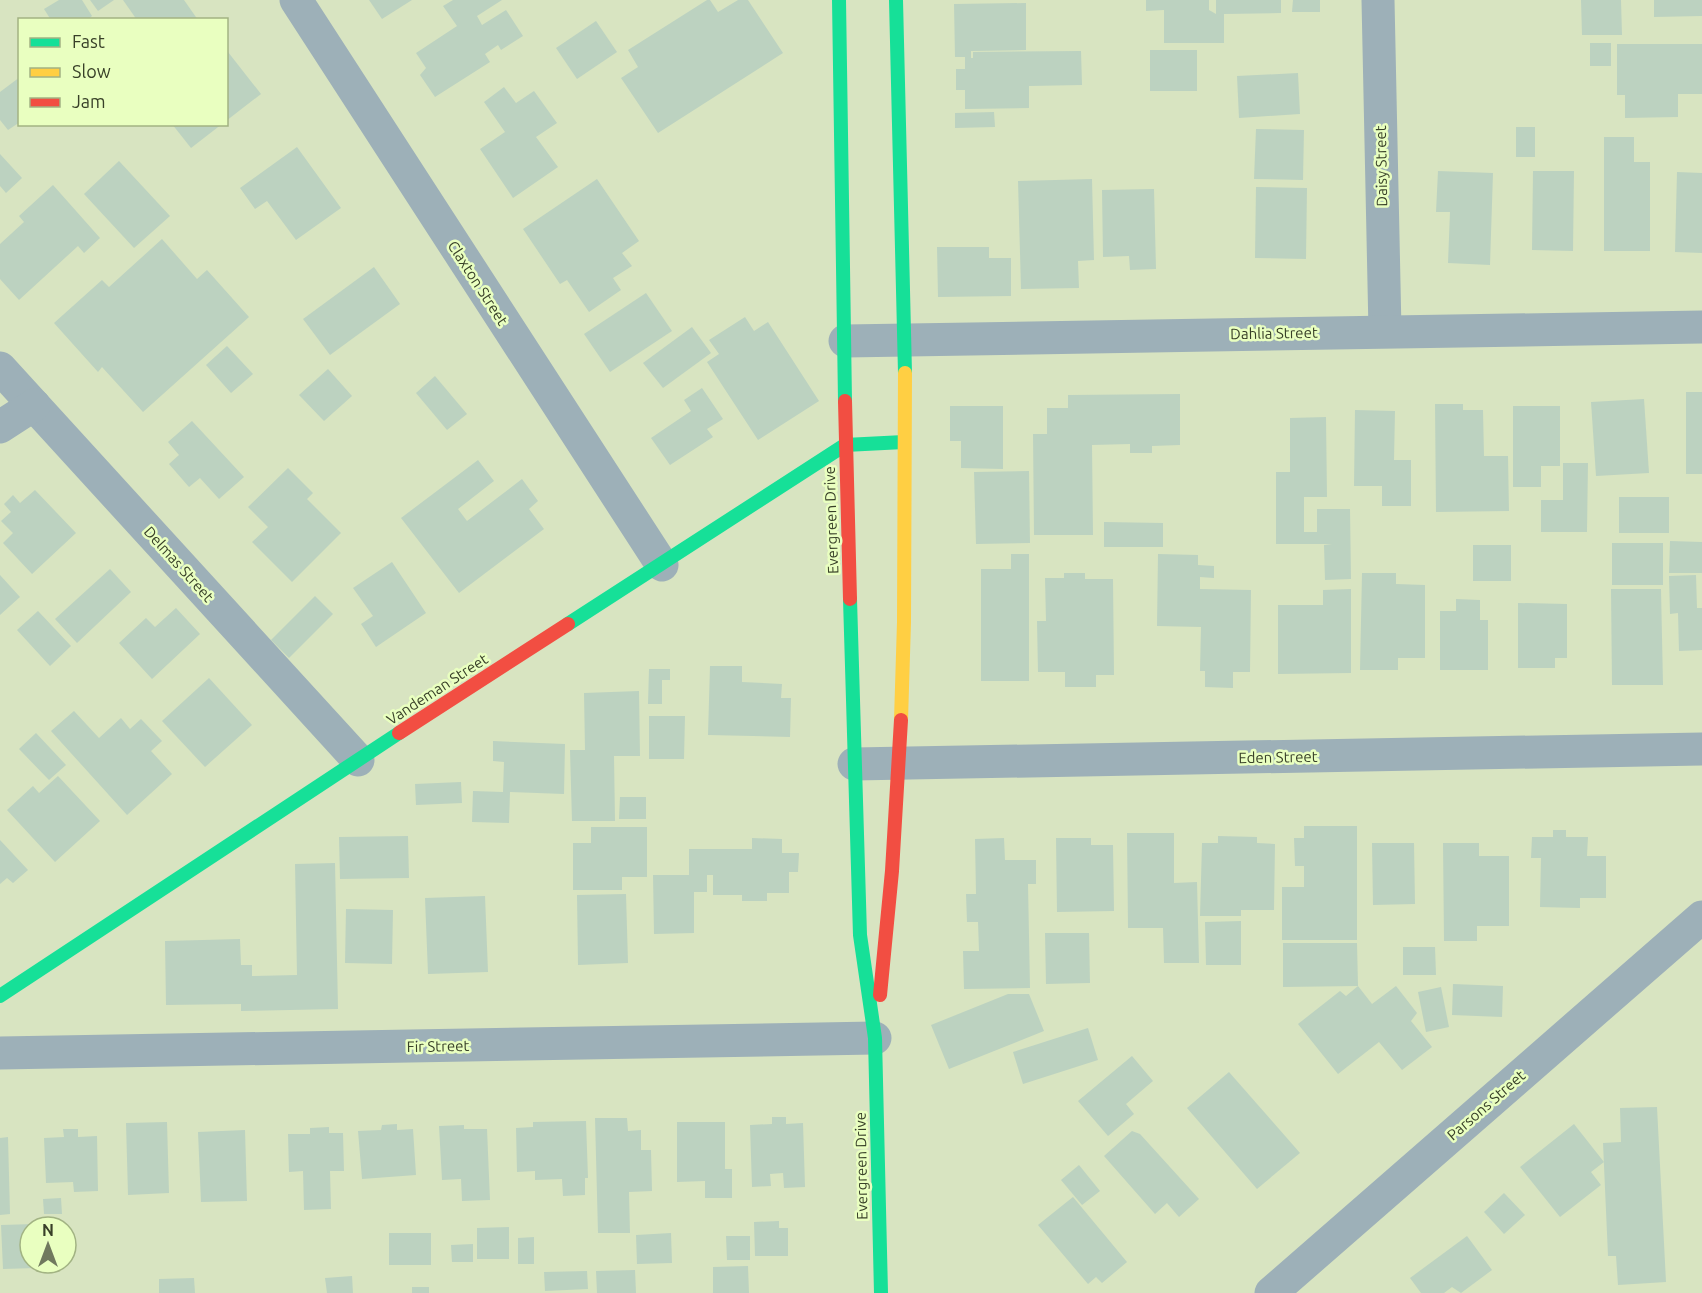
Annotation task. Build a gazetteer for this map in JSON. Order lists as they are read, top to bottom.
{
  "streets": {
    "street": [
      "Daisy Street",
      "Claxton Street",
      "Dahlia Street",
      "Evergreen Drive",
      "Delmas Street",
      "Vandeman Street",
      "Eden Street",
      "Fir Street",
      "Parsons Street"
    ]
  },
  "crossings": [
    ["Daisy Street", "Dahlia Street"],
    ["Claxton Street", "Vandeman Street"],
    ["Dahlia Street", "Evergreen Drive"],
    ["Evergreen Drive", "Vandeman Street"],
    ["Evergreen Drive", "Eden Street"],
    ["Evergreen Drive", "Fir Street"],
    ["Delmas Street", "Vandeman Street"]
  ],
  "legend": ["Fast", "Slow", "Jam"],
  "north": "top"
}
